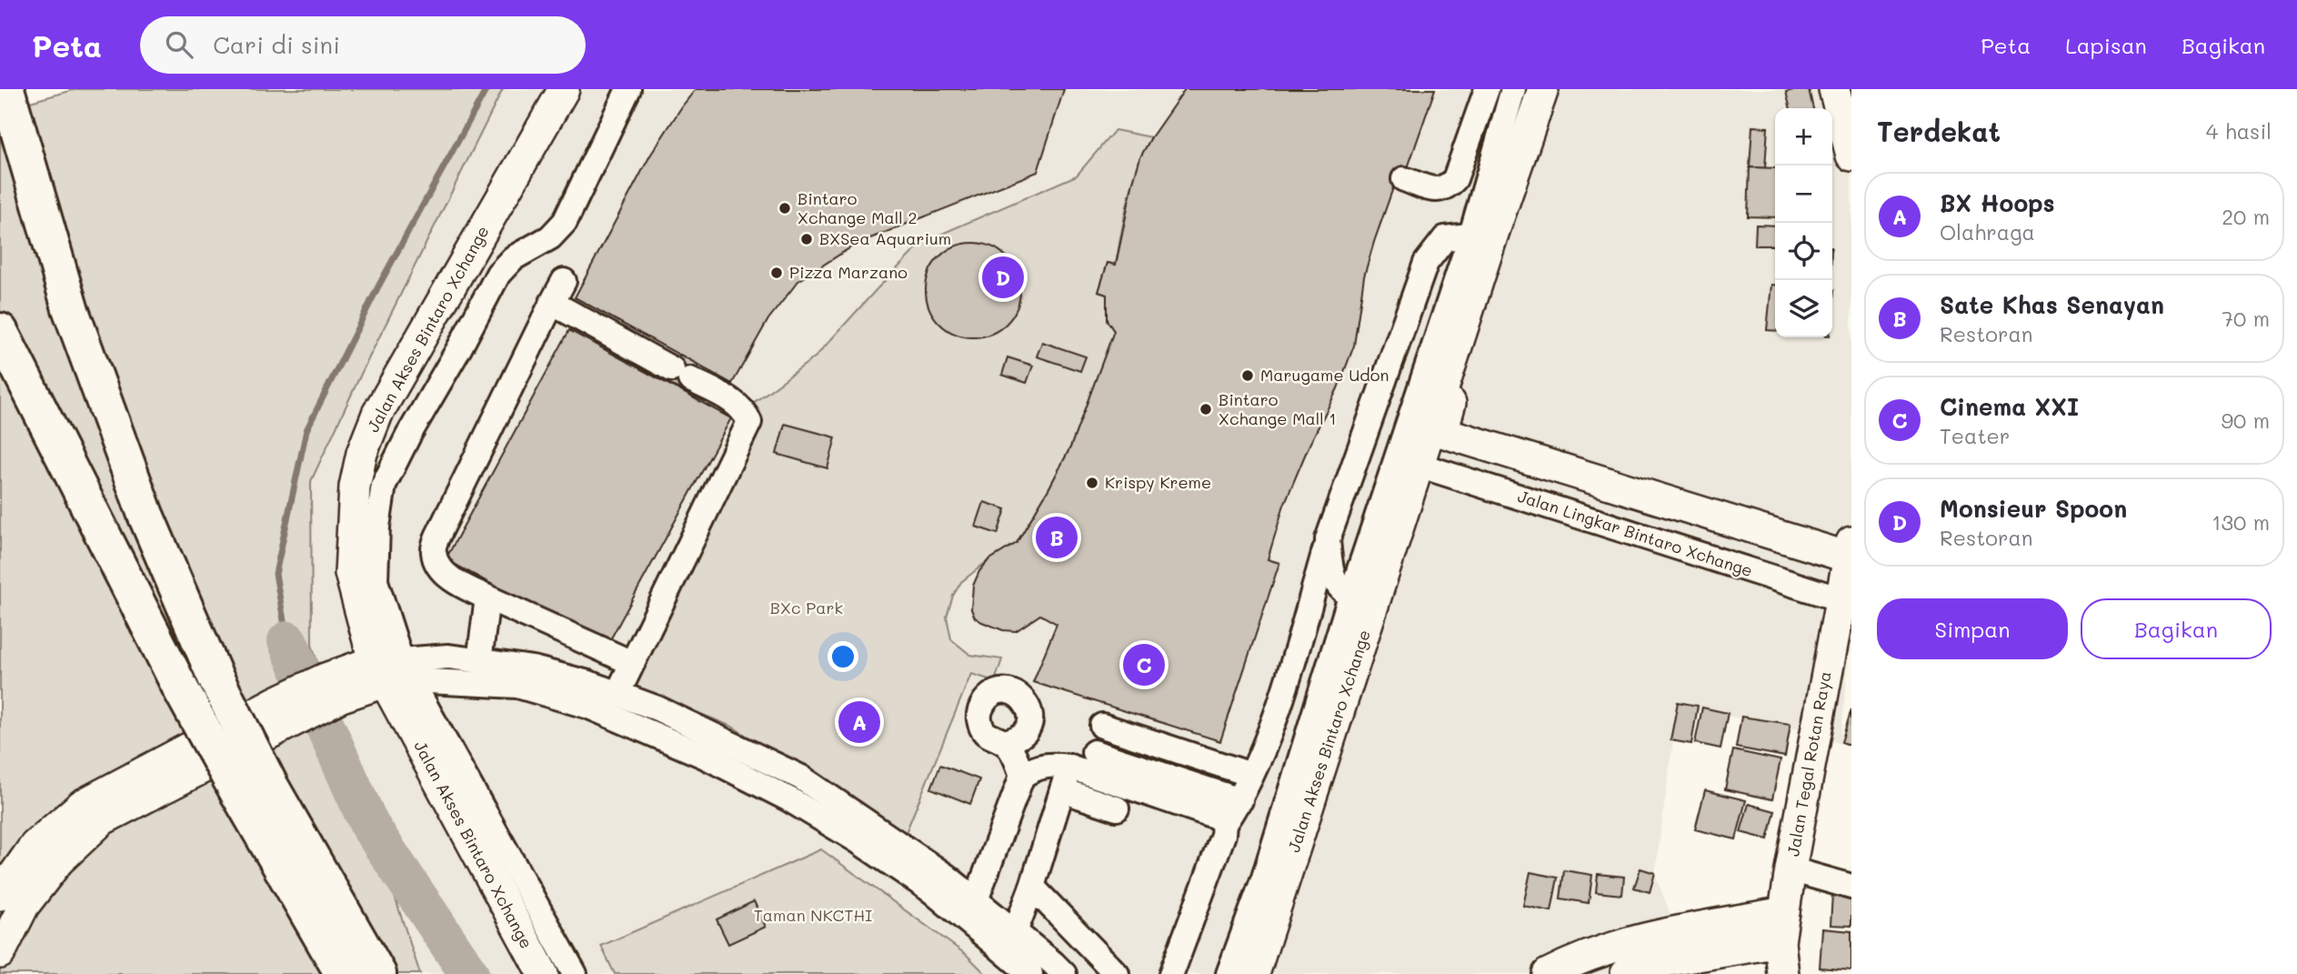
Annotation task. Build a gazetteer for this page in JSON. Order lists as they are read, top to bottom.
{
  "streets": {
    "main road": ["Jalan Akses Bintaro Xchange", "Jalan Tegal Rotan Raya"],
    "street": ["Jalan Lingkar Bintaro Xchange"]
  },
  "crossings": [
    ["Jalan Akses Bintaro Xchange", "Jalan Lingkar Bintaro Xchange"],
    ["Jalan Lingkar Bintaro Xchange", "Jalan Tegal Rotan Raya"]
  ],
  "parks": ["BXc Park", "Taman NKCTHI"],
  "places": [
    "Bintaro Xchange Mall 2",
    "BXSea Aquarium",
    "Pizza Marzano",
    "Marugame Udon",
    "Bintaro Xchange Mall 1",
    "Krispy Kreme"
  ],
  "page": {
    "header": "Peta",
    "search": "Cari di sini",
    "nav": ["Peta", "Lapisan", "Bagikan"],
    "heading": ["Terdekat", "4 hasil"],
    "map_buttons": ["+", "−"],
    "list": [
      {
        "mark": "A",
        "name": "BX Hoops",
        "note": "Olahraga",
        "value": "20 m"
      },
      {
        "mark": "B",
        "name": "Sate Khas Senayan",
        "note": "Restoran",
        "value": "70 m"
      },
      {
        "mark": "C",
        "name": "Cinema XXI",
        "note": "Teater",
        "value": "90 m"
      },
      {
        "mark": "D",
        "name": "Monsieur Spoon",
        "note": "Restoran",
        "value": "130 m"
      }
    ],
    "pins": [
      "D",
      "B",
      "C",
      "A"
    ],
    "buttons": ["Simpan", "Bagikan"]
  }
}
